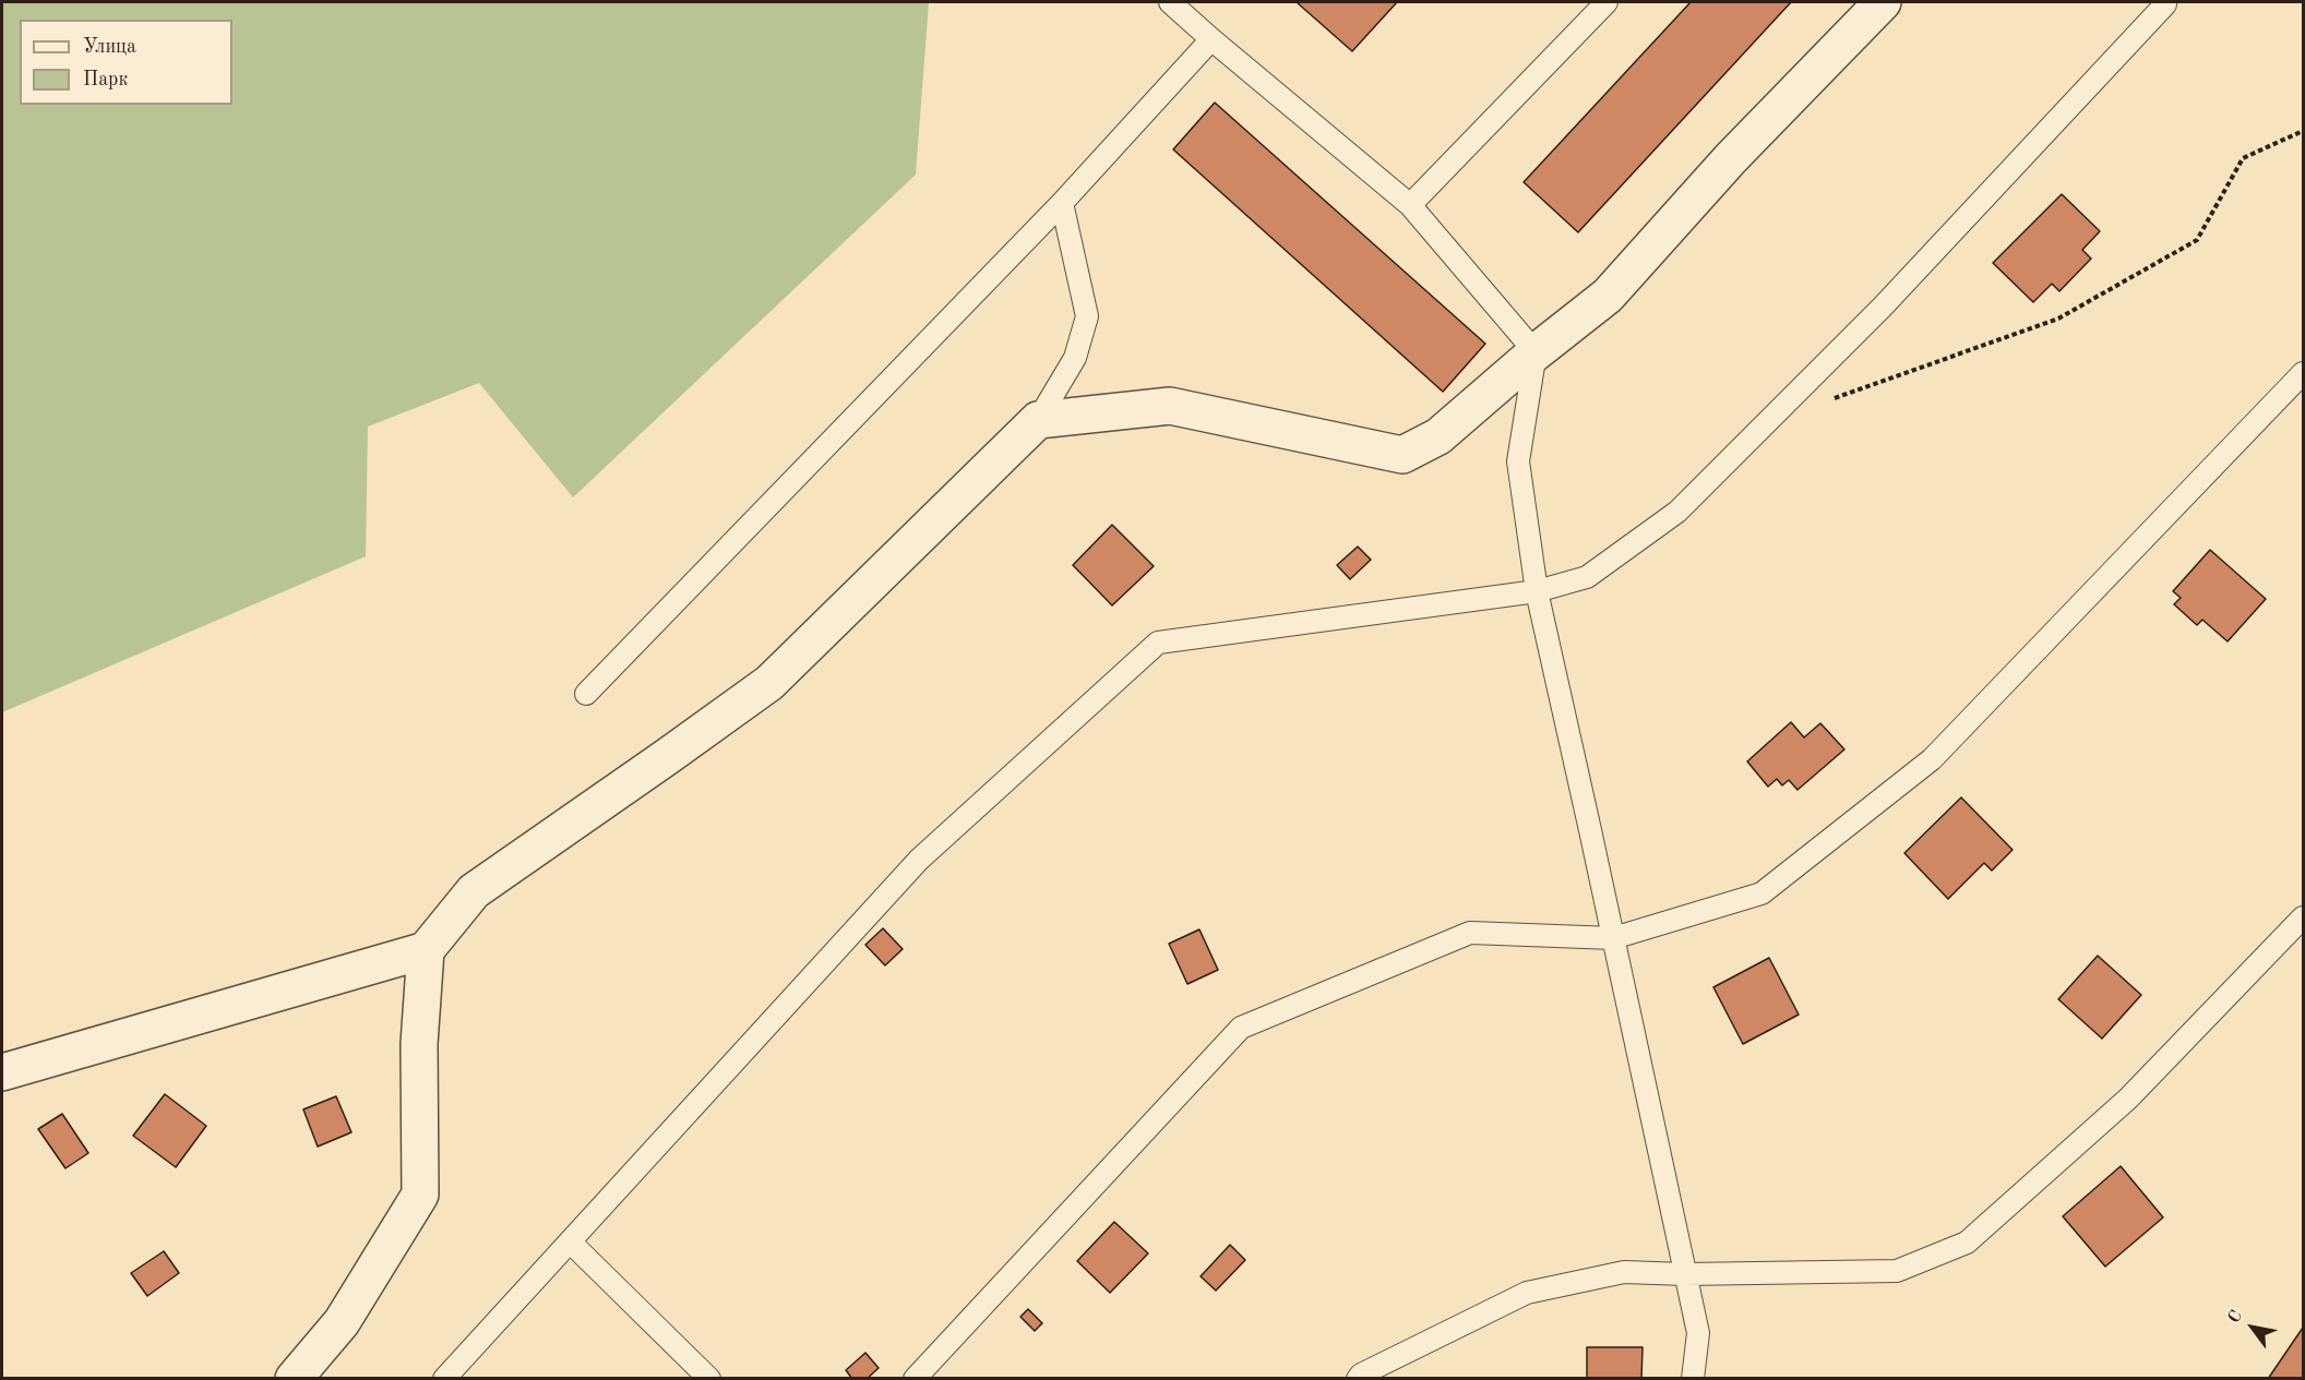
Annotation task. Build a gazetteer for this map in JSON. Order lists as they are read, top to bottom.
{
  "legend": ["Улица", "Парк"],
  "north": "top left"
}
